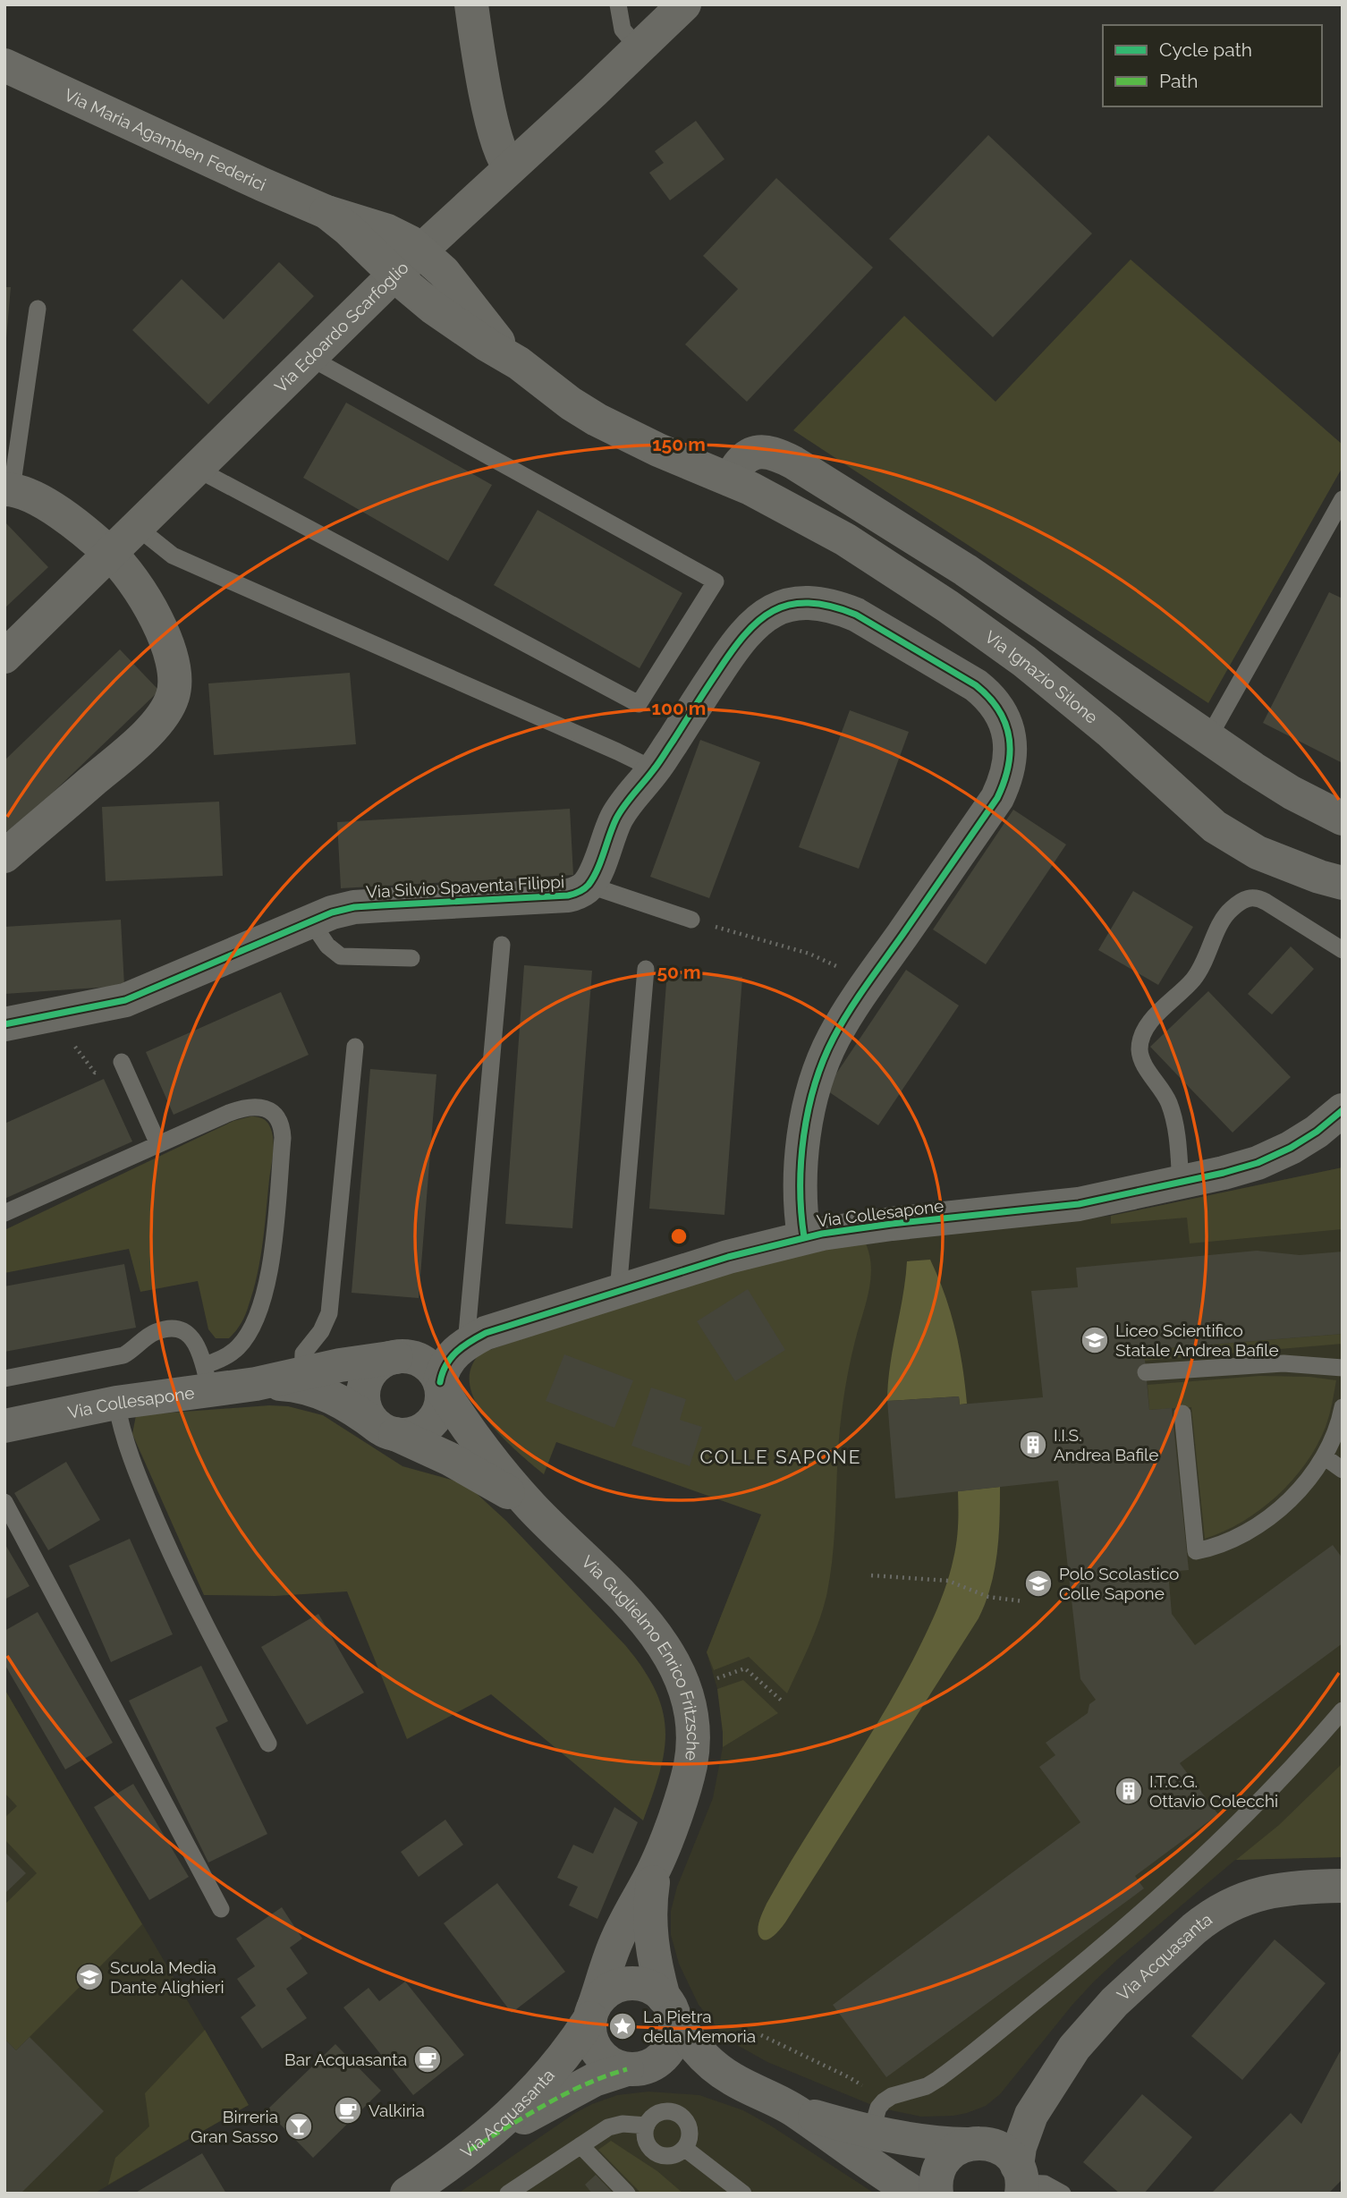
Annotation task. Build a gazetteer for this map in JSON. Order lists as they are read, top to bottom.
{
  "streets": {
    "street": [
      "Via Maria Agamben Federici",
      "Via Edoardo Scarfoglio",
      "Via Ignazio Silone",
      "Via Silvio Spaventa Filippi",
      "Via Collesapone",
      "Via Guglielmo Enrico Fritzsche",
      "Via Acquasanta"
    ]
  },
  "crossings": [
    ["Via Maria Agamben Federici", "Via Edoardo Scarfoglio"],
    ["Via Maria Agamben Federici", "Via Ignazio Silone"],
    ["Via Edoardo Scarfoglio", "Via Ignazio Silone"],
    ["Via Silvio Spaventa Filippi", "Via Collesapone"],
    ["Via Collesapone", "Via Guglielmo Enrico Fritzsche"],
    ["Via Guglielmo Enrico Fritzsche", "Via Acquasanta"]
  ],
  "districts": ["COLLE SAPONE"],
  "places": {
    "school or university": ["Liceo Scientifico Statale Andrea Bafile", "Polo Scolastico Colle Sapone", "Scuola Media Dante Alighieri"],
    "building": ["I.I.S. Andrea Bafile", "I.T.C.G. Ottavio Colecchi"],
    "place": ["La Pietra della Memoria"],
    "cafe": ["Bar Acquasanta", "Valkiria"],
    "bar": ["Birreria Gran Sasso"]
  },
  "legend": ["Cycle path", "Path"],
  "rings": ["150 m", "100 m", "50 m"]
}
